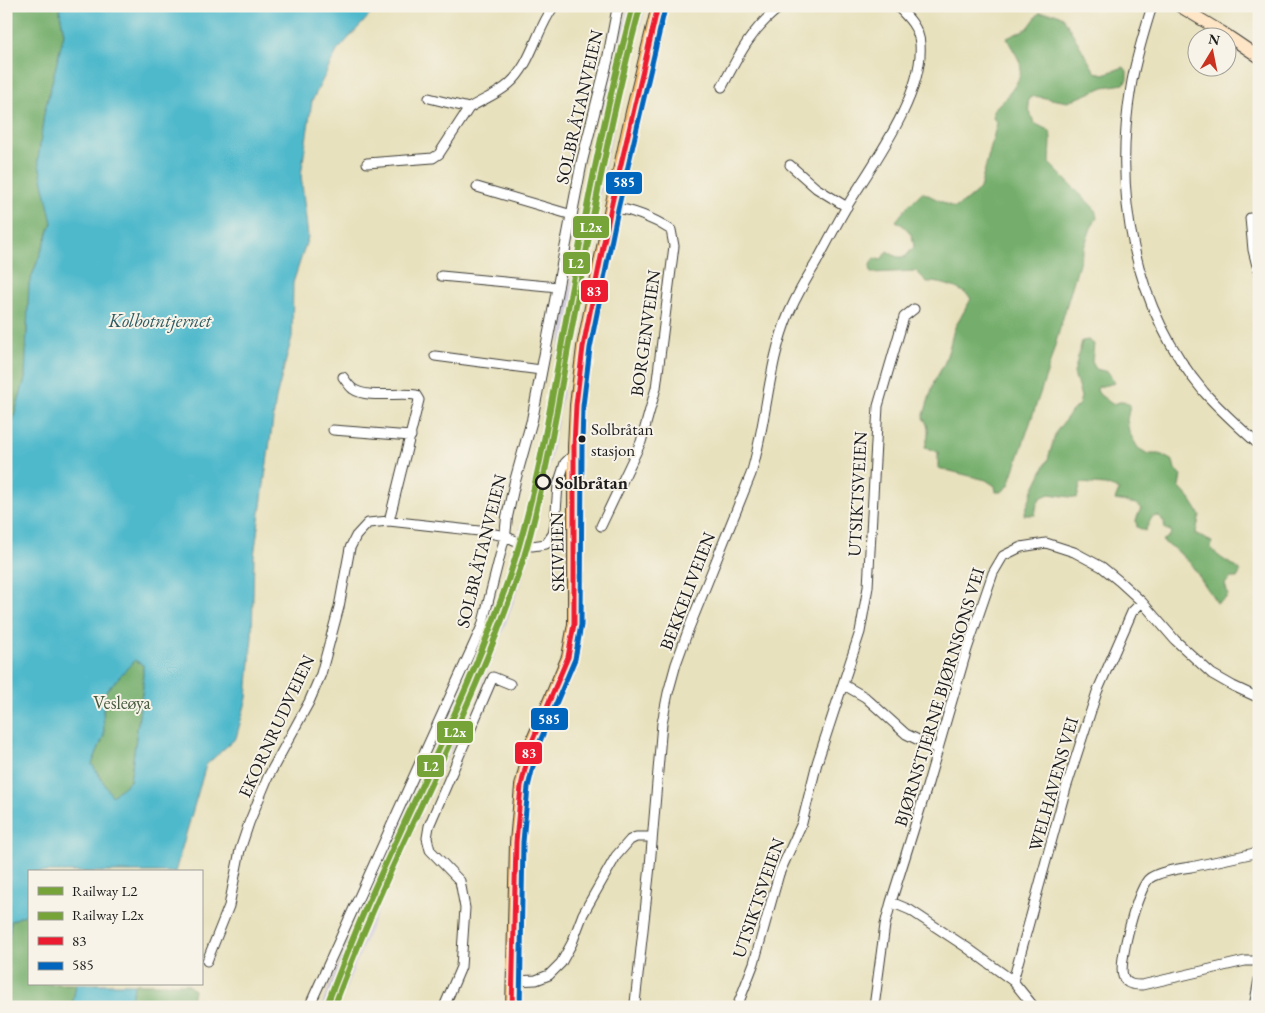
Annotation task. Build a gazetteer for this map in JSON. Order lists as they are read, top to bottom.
{
  "streets": {
    "main road": ["SKIVEIEN"],
    "street": [
      "SOLBRÅTANVEIEN",
      "BORGENVEIEN",
      "UTSIKTSVEIEN",
      "BEKKELIVEIEN",
      "BJØRNSTJERNE BJØRNSONS VEI",
      "EKORNRUDVEIEN",
      "WELHAVENS VEI"
    ]
  },
  "crossings": [
    ["SOLBRÅTANVEIEN", "EKORNRUDVEIEN"],
    ["BORGENVEIEN", "SKIVEIEN"],
    ["BJØRNSTJERNE BJØRNSONS VEI", "WELHAVENS VEI"]
  ],
  "water": ["Kolbotntjernet"],
  "parks": ["Vesleøya"],
  "places": ["Solbråtan stasjon", "Solbråtan"],
  "lines": [
    "rail line L2",
    "transit line 83",
    "rail line L2x",
    "transit line 585"
  ],
  "legend": [
    "Railway L2",
    "Railway L2x",
    "83",
    "585"
  ],
  "north": "top"
}
